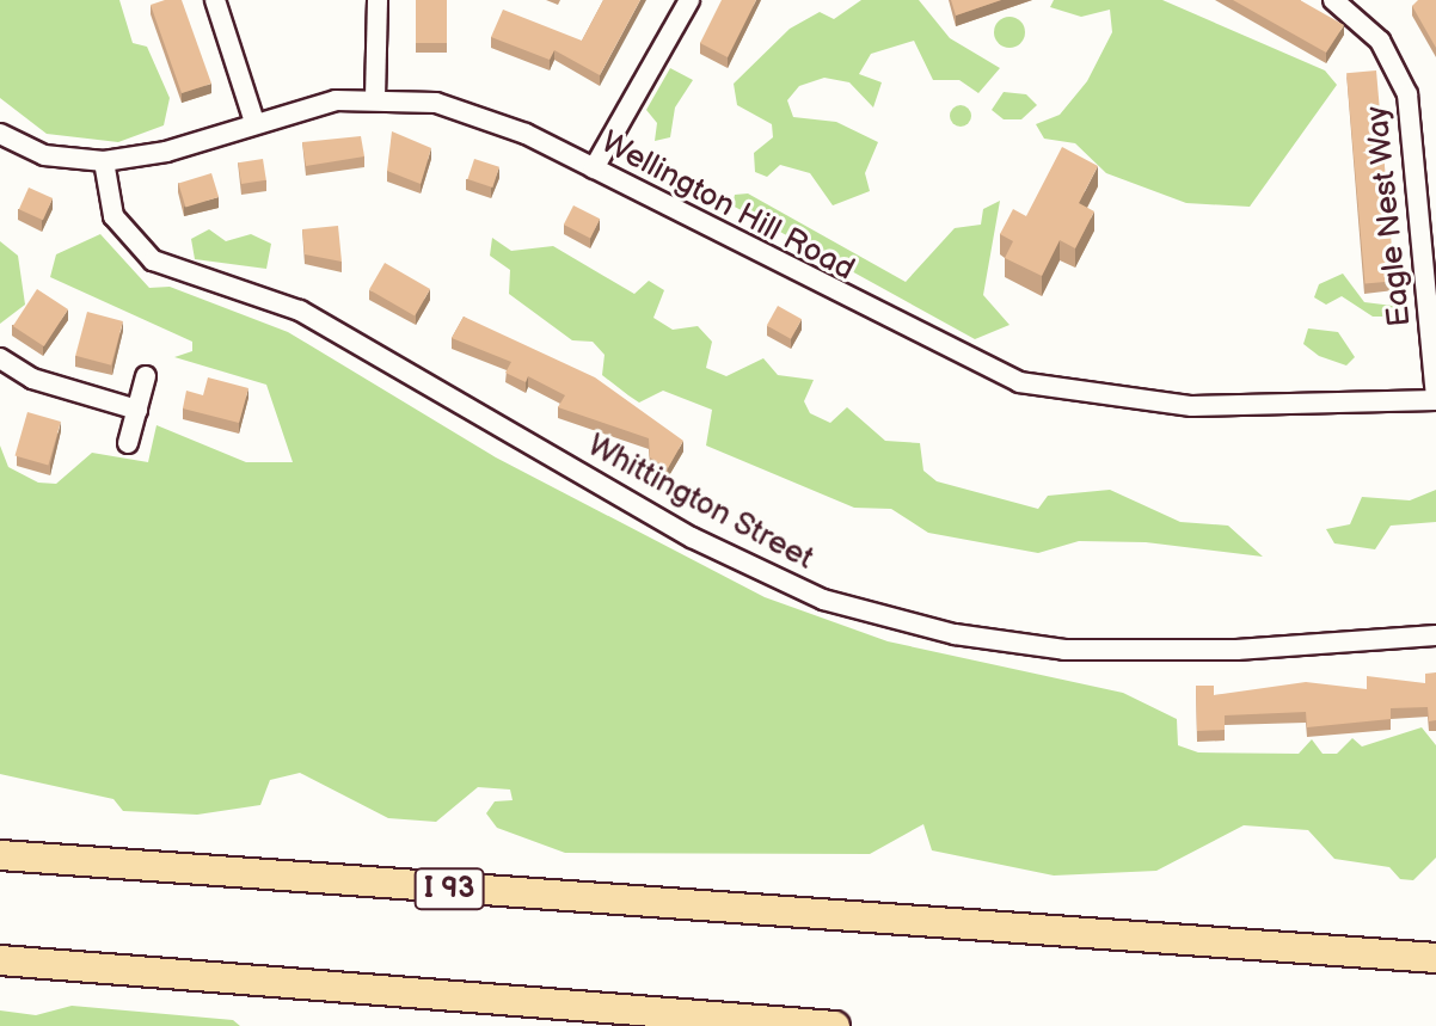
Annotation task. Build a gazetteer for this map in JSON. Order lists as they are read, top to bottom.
{
  "streets": {
    "highway": ["I 93"],
    "street": ["Wellington Hill Road", "Eagle Nest Way", "Whittington Street"]
  },
  "crossings": [
    ["Wellington Hill Road", "Eagle Nest Way"],
    ["Wellington Hill Road", "Whittington Street"]
  ]
}
